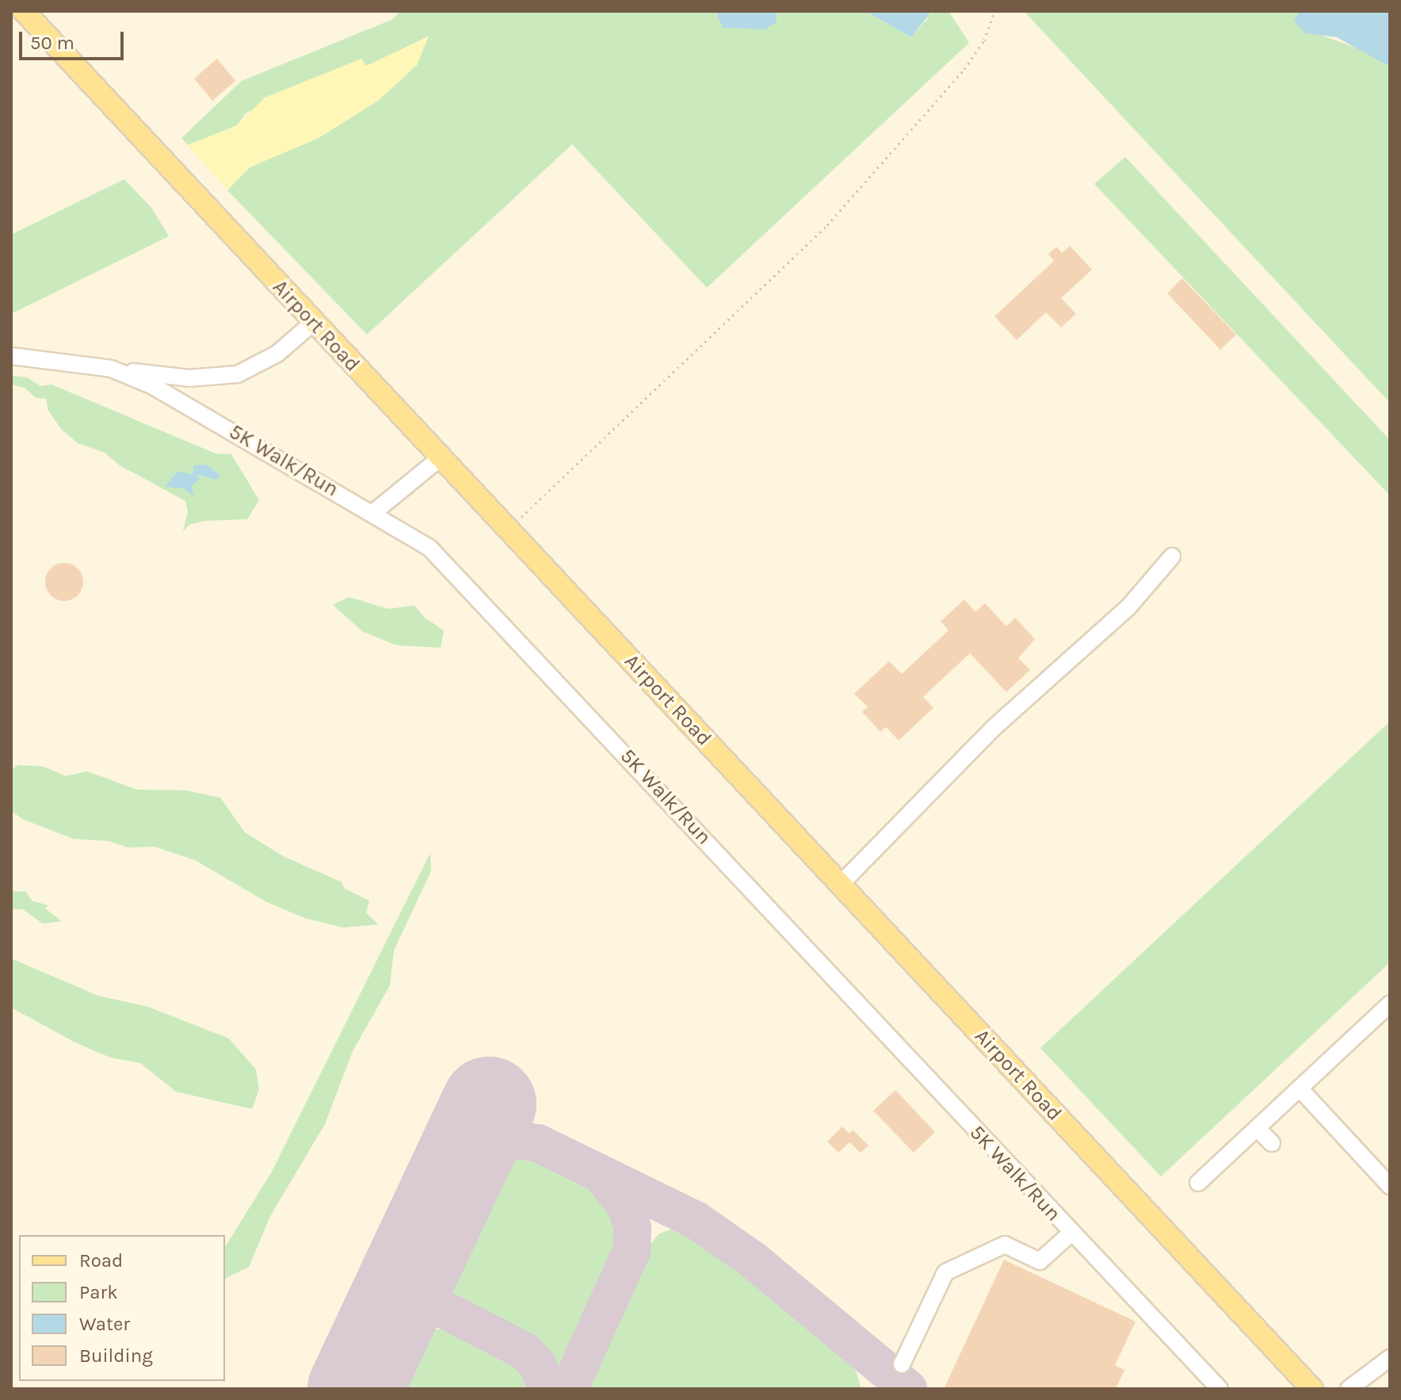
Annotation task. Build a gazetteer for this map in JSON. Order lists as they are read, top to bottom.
{
  "streets": {
    "main road": ["Airport Road"],
    "lane": ["5K Walk/Run"]
  },
  "legend": [
    "Road",
    "Park",
    "Water",
    "Building"
  ],
  "scale_bar": "50 m"
}
